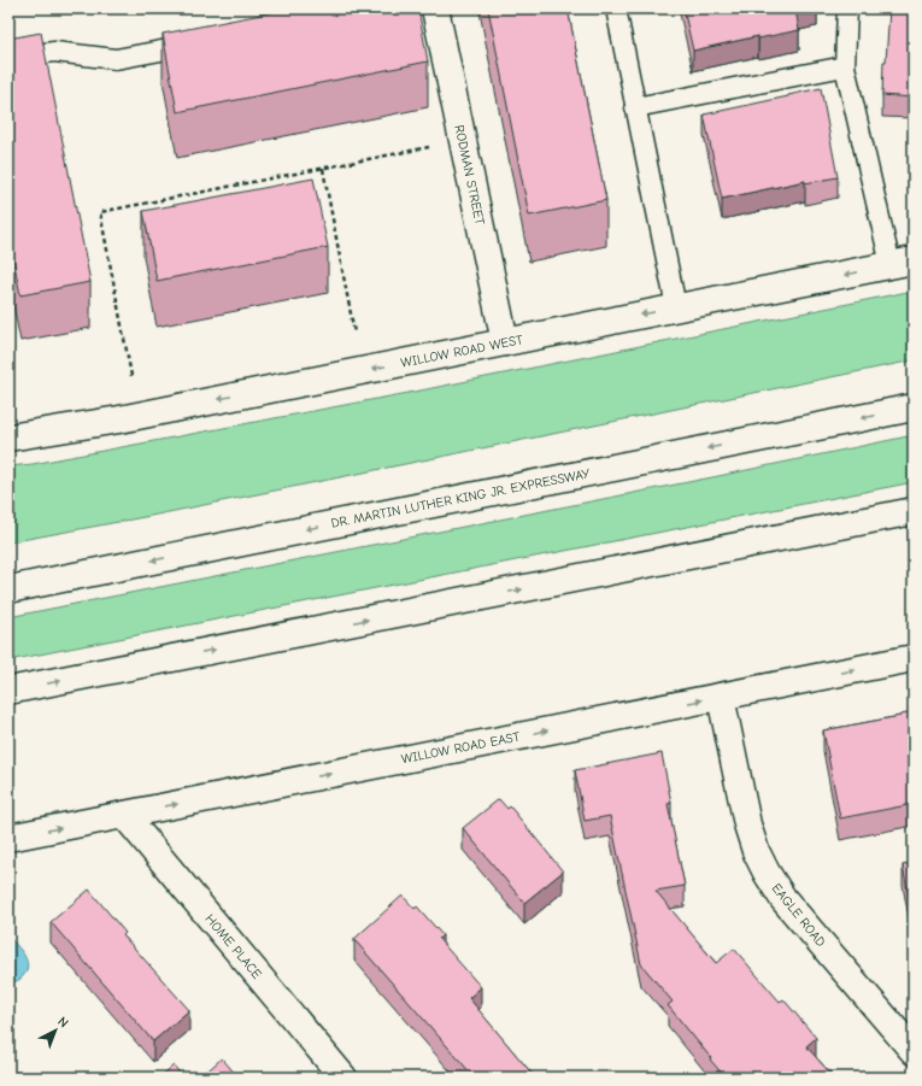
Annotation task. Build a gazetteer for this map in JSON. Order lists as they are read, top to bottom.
{
  "streets": {
    "main road": [
      "RODMAN STREET",
      "WILLOW ROAD WEST",
      "DR. MARTIN LUTHER KING JR. EXPRESSWAY",
      "WILLOW ROAD EAST",
      "EAGLE ROAD",
      "HOME PLACE"
    ]
  },
  "crossings": [
    ["RODMAN STREET", "WILLOW ROAD WEST"],
    ["WILLOW ROAD EAST", "EAGLE ROAD"],
    ["WILLOW ROAD EAST", "HOME PLACE"]
  ],
  "one_way": ["WILLOW ROAD WEST"],
  "north": "top right"
}
